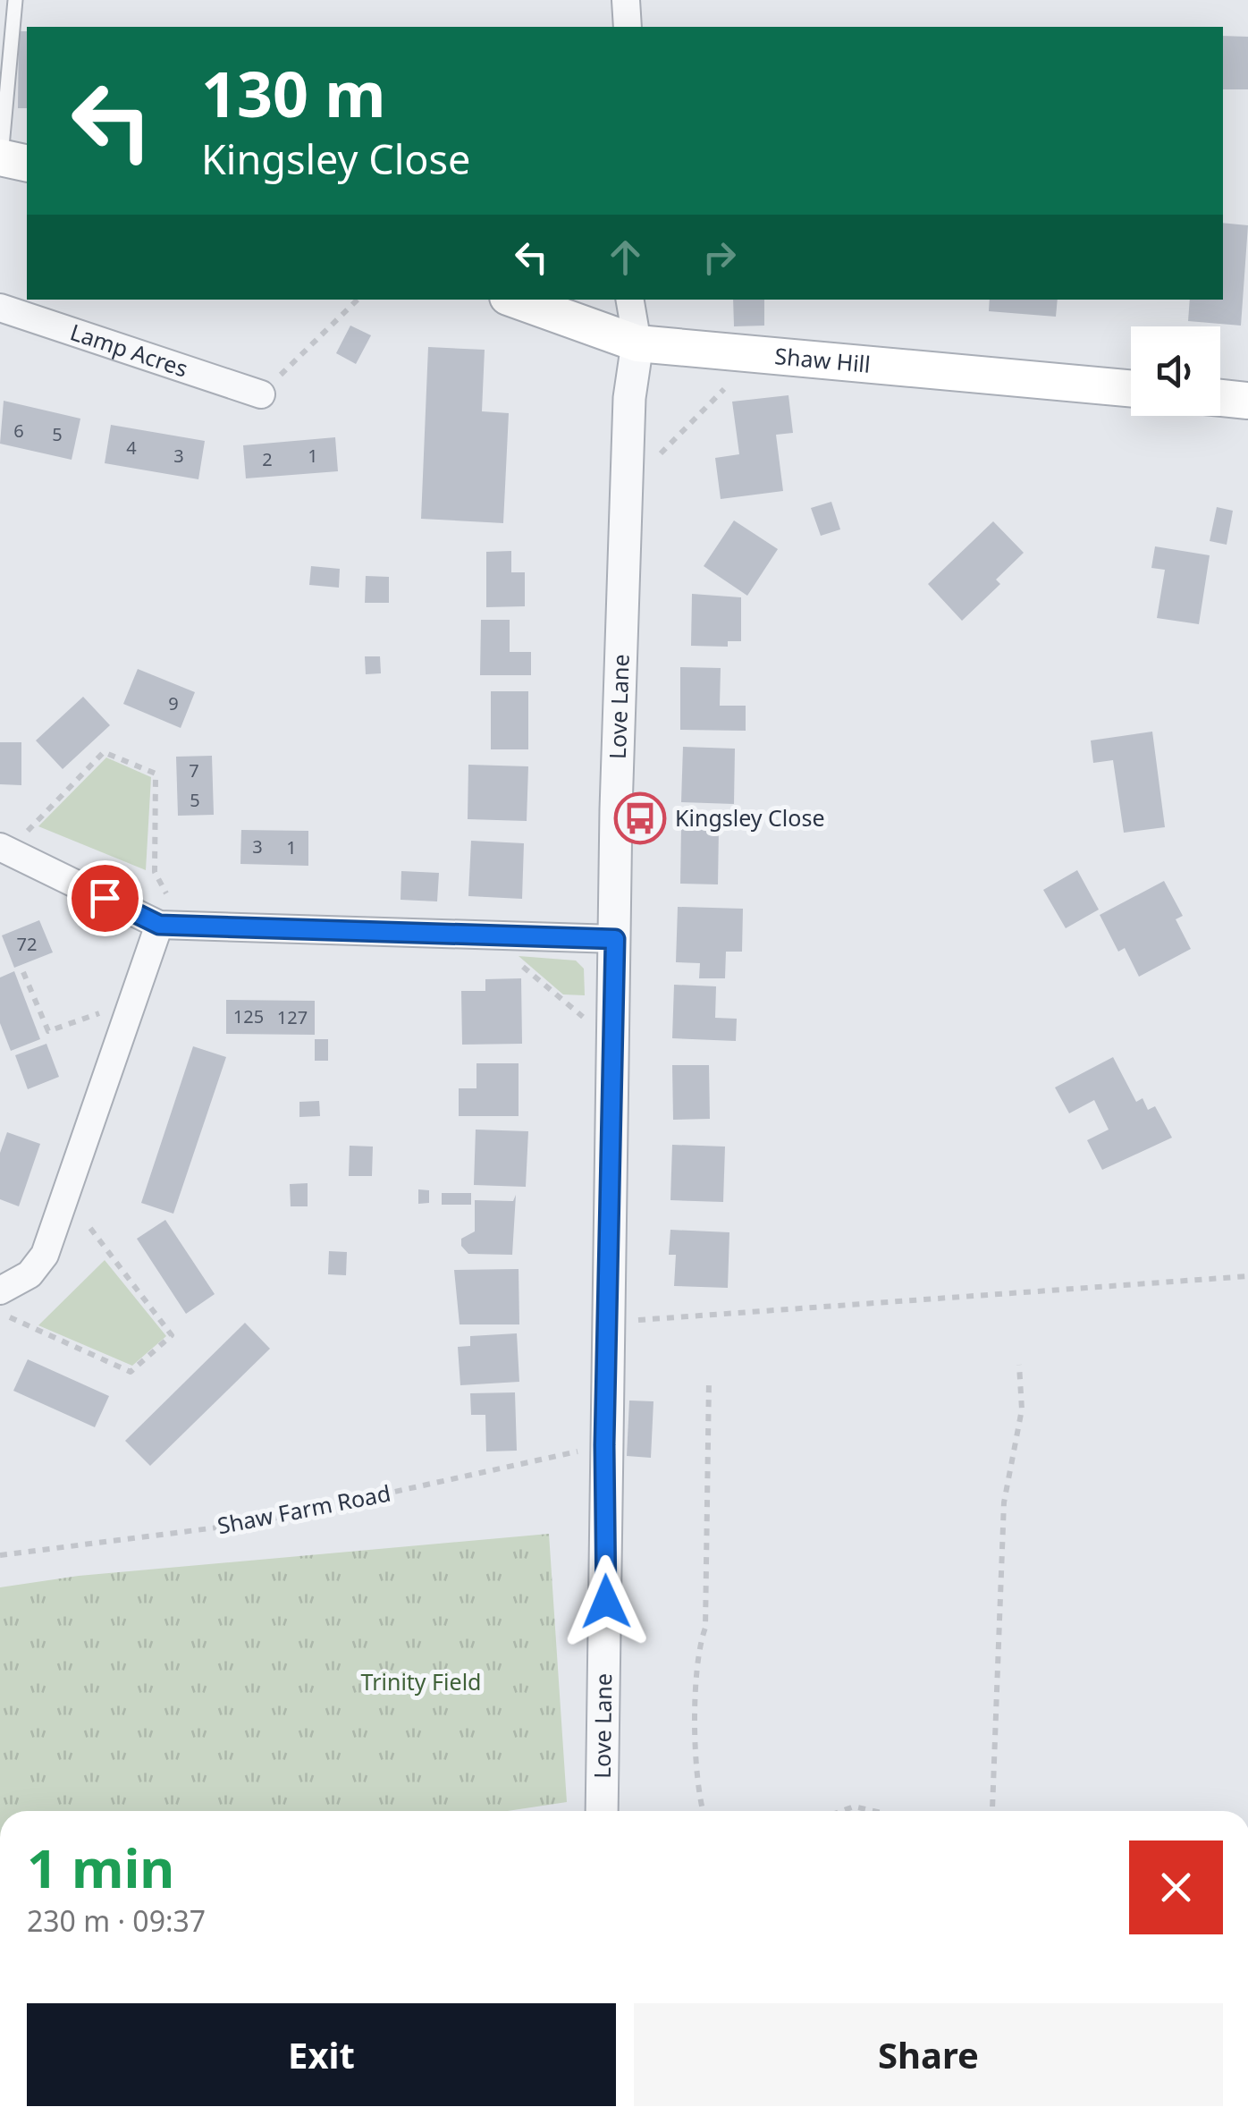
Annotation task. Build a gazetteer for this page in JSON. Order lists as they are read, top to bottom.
{
  "streets": {
    "main road": ["Shaw Hill"],
    "street": ["Lamp Acres", "Love Lane"],
    "path": ["Shaw Farm Road"]
  },
  "crossings": [
    ["Shaw Hill", "Love Lane"],
    ["Love Lane", "Shaw Farm Road"]
  ],
  "parks": ["Trinity Field"],
  "places": {
    "bus stop": ["Kingsley Close"]
  },
  "house_numbers": [
    "6",
    "5",
    "4",
    "3",
    "1",
    "2",
    "9",
    "7",
    "5",
    "3",
    "1",
    "72",
    "125",
    "127"
  ],
  "page": {
    "turn": ["130 m", "Kingsley Close"],
    "heading": ["1 min", "230 m · 09:37"],
    "buttons": ["Exit", "Share"]
  }
}
